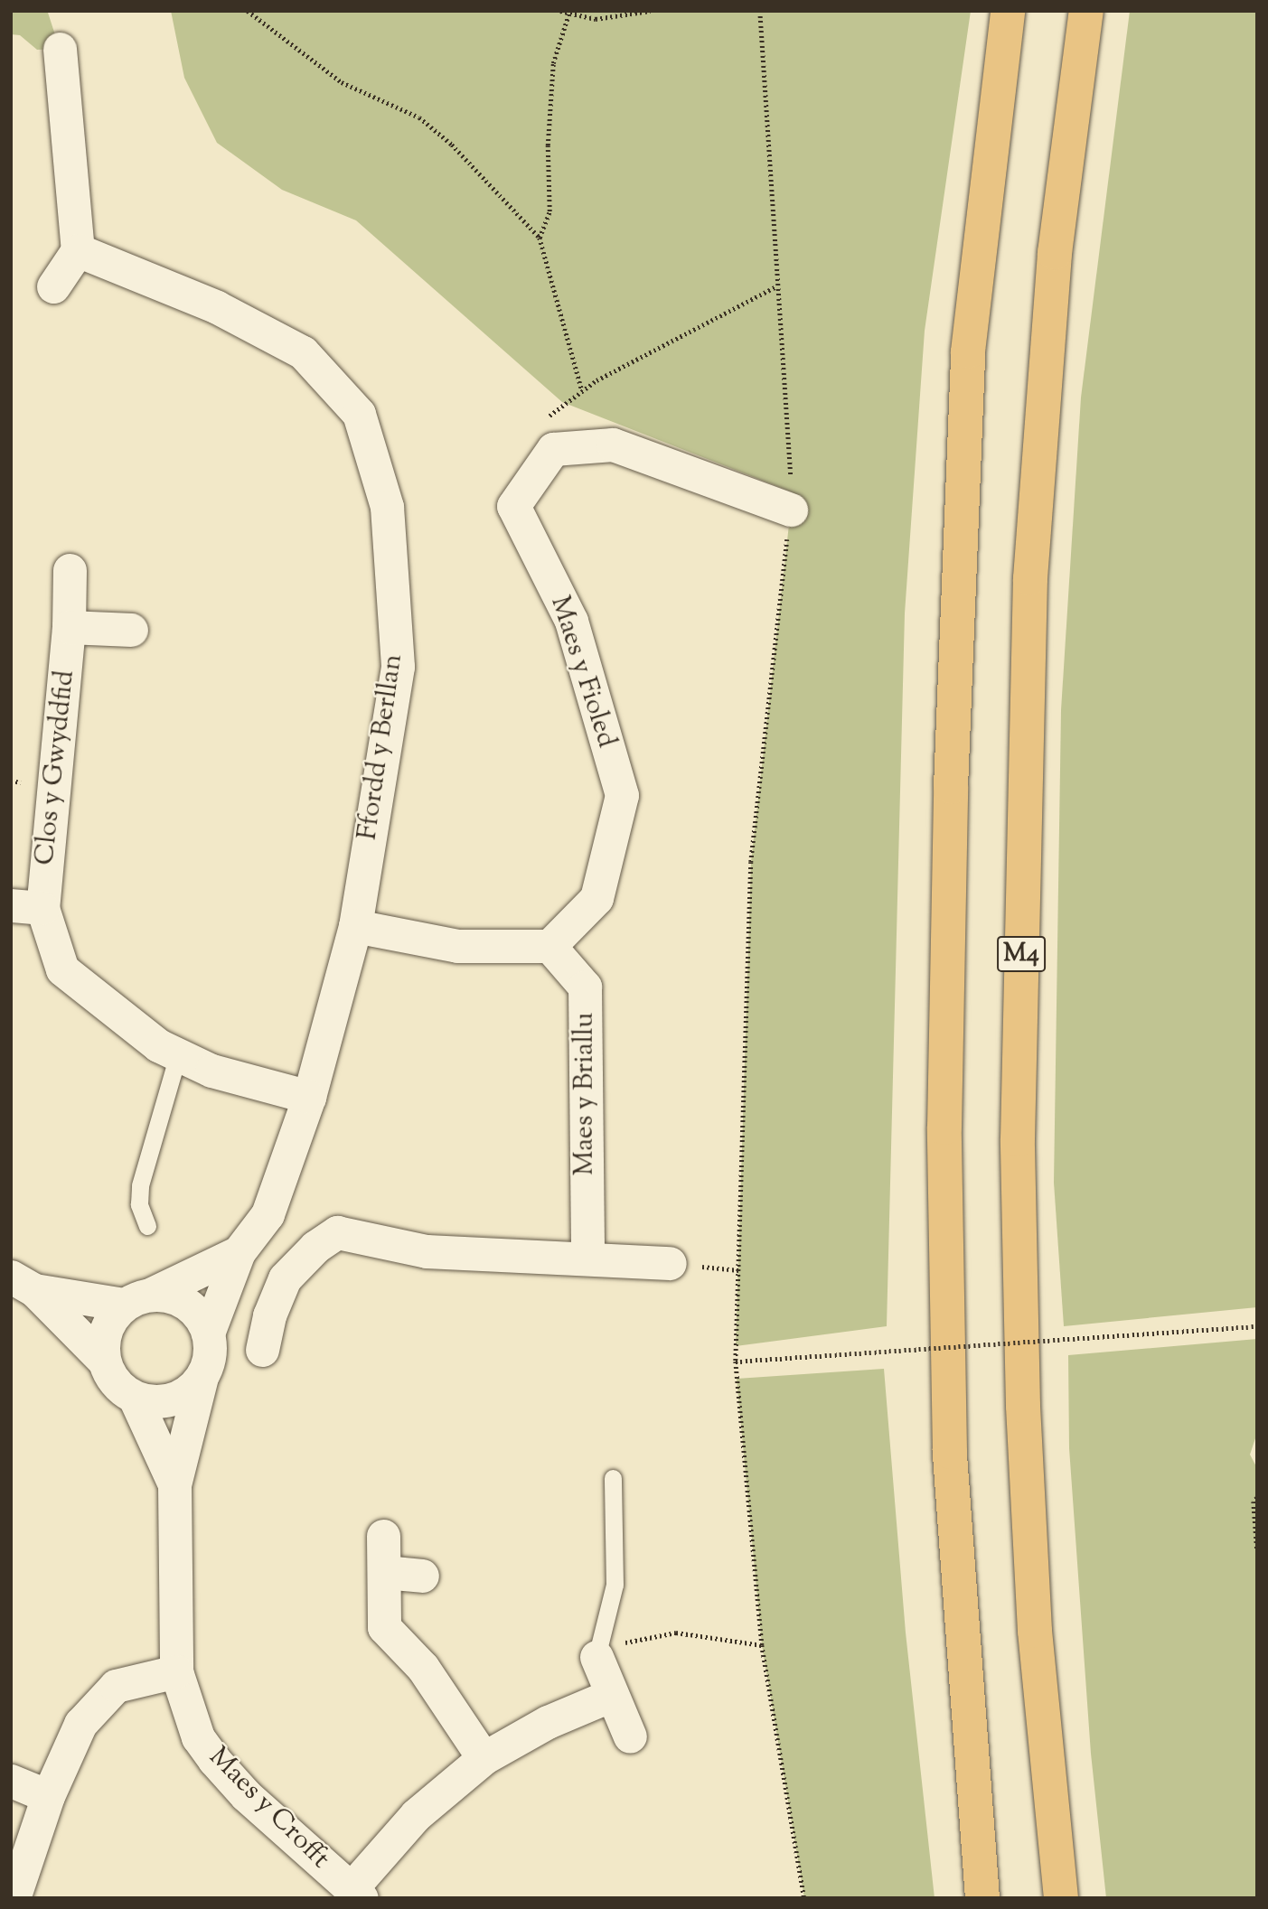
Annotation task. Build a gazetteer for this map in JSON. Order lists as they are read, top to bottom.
{
  "streets": {
    "highway": ["M4"],
    "street": [
      "Maes y Fioled",
      "Ffordd y Berllan",
      "Clos y Gwyddfid",
      "Maes y Briallu",
      "Maes y Crofft"
    ]
  },
  "crossings": [
    ["Maes y Fioled", "Maes y Briallu"],
    ["Ffordd y Berllan", "Clos y Gwyddfid"],
    ["Ffordd y Berllan", "Maes y Crofft"]
  ]
}
